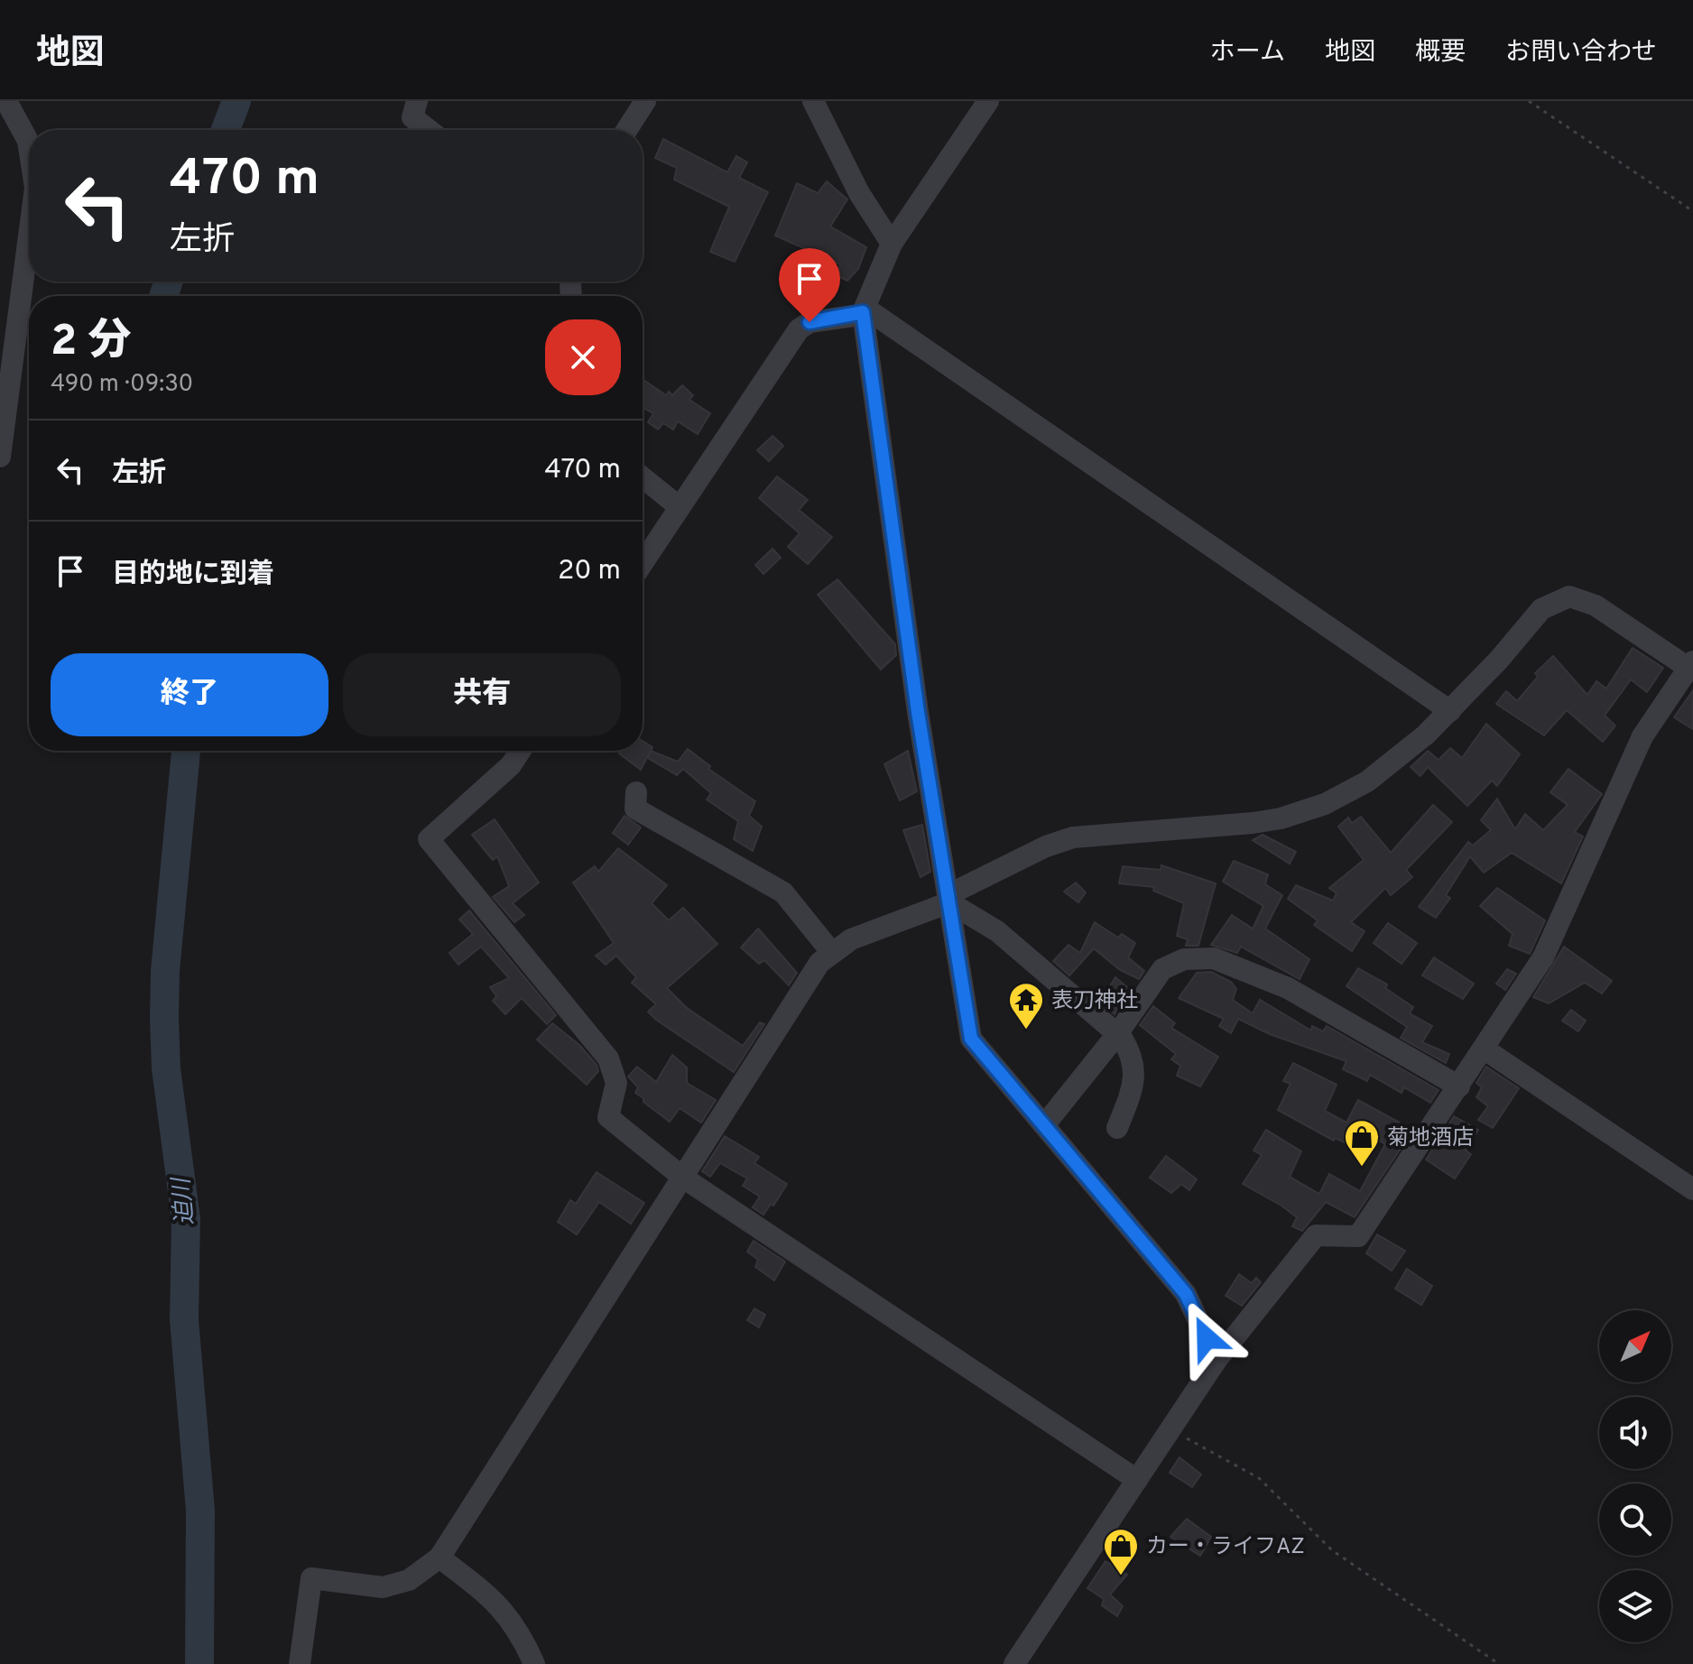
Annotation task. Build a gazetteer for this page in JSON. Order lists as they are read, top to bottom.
{
  "water": ["迫川"],
  "places": {
    "temple": ["表刀神社"],
    "shop": ["菊地酒店", "カー・ライフAZ"]
  },
  "north": "top right",
  "page": {
    "header": "地図",
    "nav": [
      "ホーム",
      "地図",
      "概要",
      "お問い合わせ"
    ],
    "turn": ["470 m", "左折"],
    "heading": ["2 分", "490 m · 09:30"],
    "list": [
      {
        "name": "左折",
        "value": "470 m"
      },
      {
        "name": "目的地に到着",
        "value": "20 m"
      }
    ],
    "buttons": ["終了", "共有"]
  }
}
